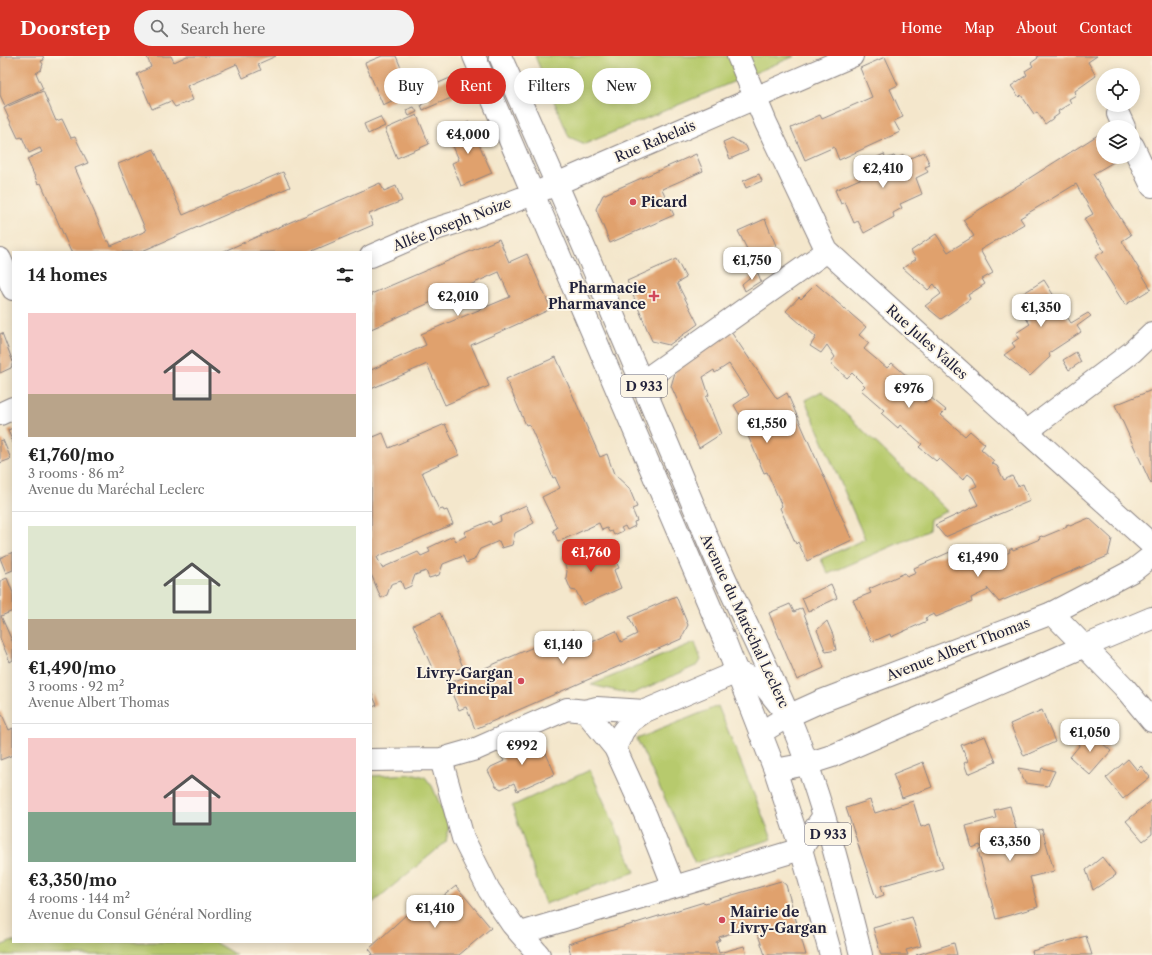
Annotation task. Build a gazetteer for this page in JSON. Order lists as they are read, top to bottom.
{
  "streets": {
    "street": [
      "Rue Rabelais",
      "Allée Joseph Noize",
      "Rue Jules Valles",
      "D 933",
      "Avenue du Maréchal Leclerc",
      "Avenue Albert Thomas"
    ]
  },
  "crossings": [
    ["Rue Rabelais", "Rue Jules Valles"],
    ["Rue Rabelais", "Avenue du Maréchal Leclerc"],
    ["Allée Joseph Noize", "Avenue du Maréchal Leclerc"],
    ["D 933", "Avenue du Maréchal Leclerc"],
    ["D 933", "Avenue Albert Thomas"],
    ["Avenue du Maréchal Leclerc", "Avenue Albert Thomas"]
  ],
  "places": {
    "other": ["Picard", "Livry-Gargan Principal", "Mairie de Livry-Gargan"],
    "health": ["Pharmacie Pharmavance"]
  },
  "page": {
    "header": "Doorstep",
    "search": "Search here",
    "nav": [
      "Home",
      "Map",
      "About",
      "Contact"
    ],
    "chip": [
      "Buy",
      "Rent",
      "Filters",
      "New"
    ],
    "price": [
      "€4,000",
      "€2,410",
      "€1,750",
      "€2,010",
      "€1,350",
      "€976",
      "€1,550",
      "€1,760",
      "€1,490",
      "€1,140",
      "€1,050",
      "€992",
      "€3,350",
      "€1,410"
    ],
    "heading": "14 homes",
    "list": [
      {
        "name": "€1,760/mo",
        "note": "3 rooms · 86 m² · Avenue du Maréchal Leclerc"
      },
      {
        "name": "€1,490/mo",
        "note": "3 rooms · 92 m² · Avenue Albert Thomas"
      },
      {
        "name": "€3,350/mo",
        "note": "4 rooms · 144 m² · Avenue du Consul Général Nordling"
      }
    ]
  }
}
